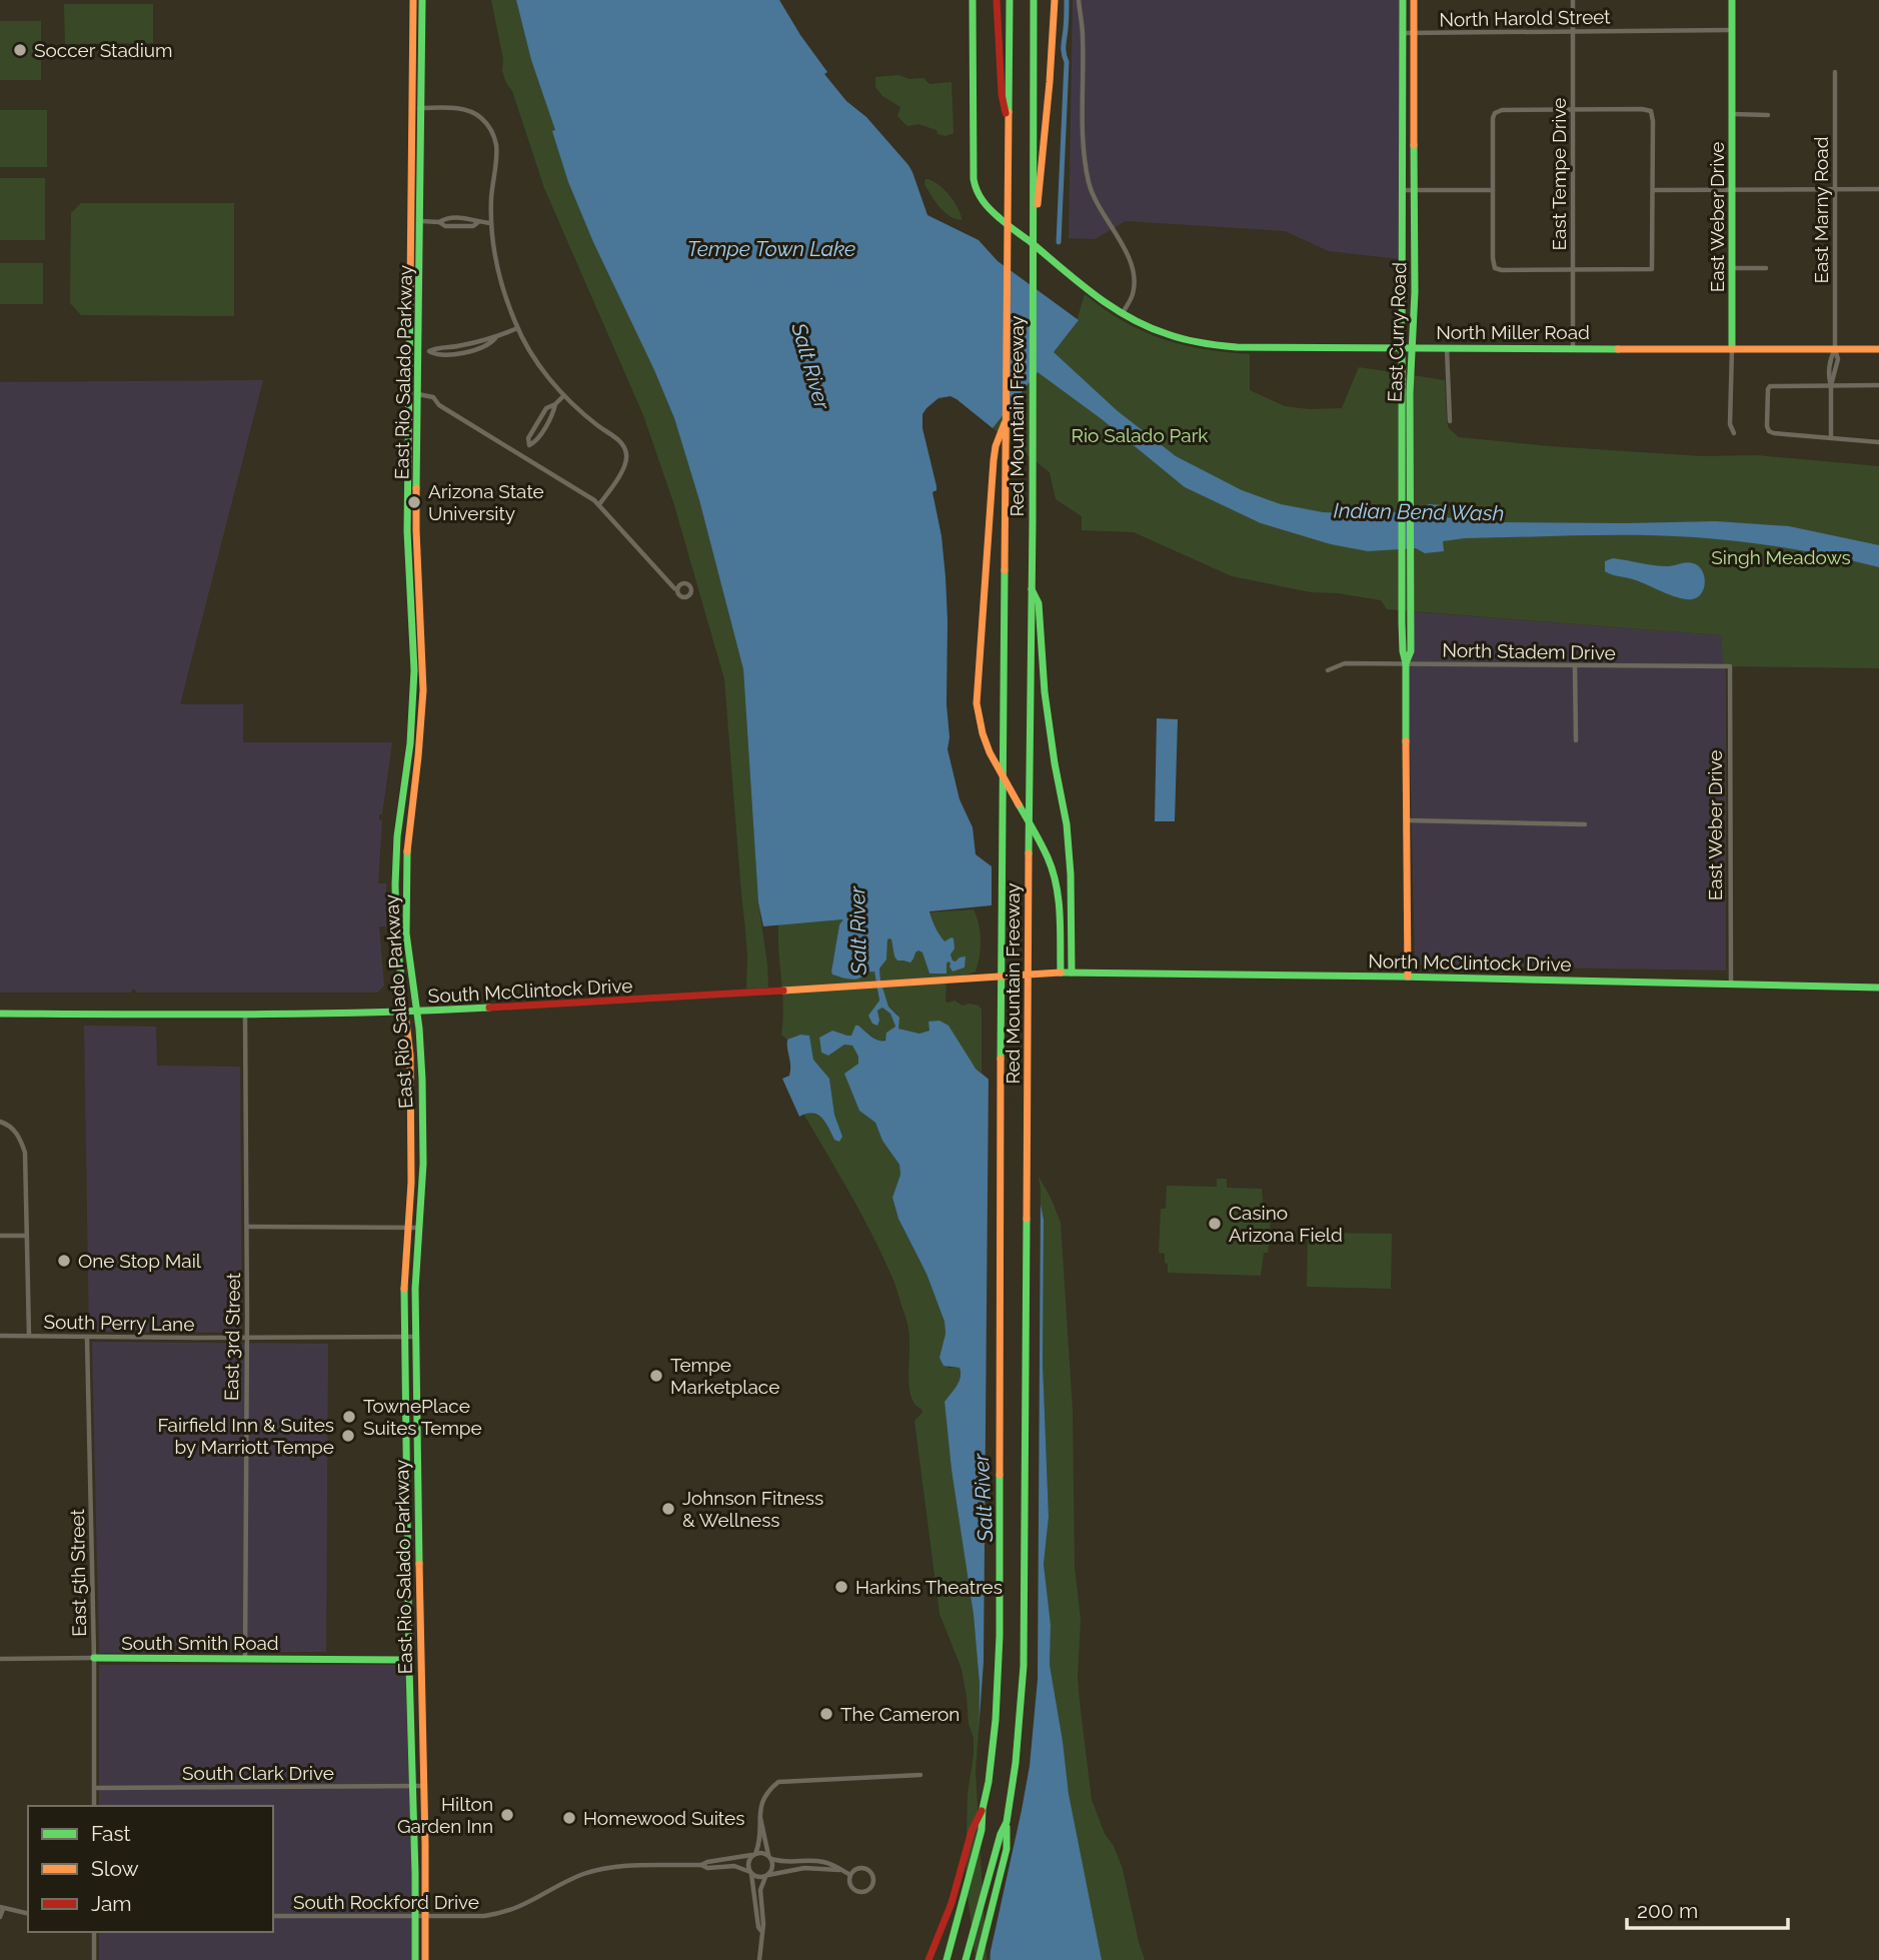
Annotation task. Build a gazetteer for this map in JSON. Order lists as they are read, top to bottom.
{
  "streets": {
    "main road": [
      "East Weber Drive",
      "East Curry Road",
      "North Miller Road",
      "East Rio Salado Parkway",
      "Red Mountain Freeway",
      "North McClintock Drive",
      "South McClintock Drive",
      "South Smith Road"
    ],
    "street": [
      "North Harold Street",
      "East Tempe Drive",
      "East Marny Road",
      "North Stadem Drive",
      "South Perry Lane",
      "East 3rd Street",
      "East 5th Street",
      "South Clark Drive",
      "South Rockford Drive"
    ]
  },
  "crossings": [
    ["North Harold Street", "East Tempe Drive"],
    ["North Harold Street", "East Weber Drive"],
    ["North Harold Street", "East Curry Road"],
    ["East Tempe Drive", "North Miller Road"],
    ["East Marny Road", "North Miller Road"],
    ["East Weber Drive", "North Miller Road"],
    ["East Weber Drive", "North Stadem Drive"],
    ["East Weber Drive", "North McClintock Drive"],
    ["East Curry Road", "North Miller Road"],
    ["East Curry Road", "North Stadem Drive"],
    ["East Curry Road", "North McClintock Drive"],
    ["East Rio Salado Parkway", "South McClintock Drive"],
    ["East Rio Salado Parkway", "South Perry Lane"],
    ["East Rio Salado Parkway", "South Smith Road"],
    ["East Rio Salado Parkway", "South Clark Drive"],
    ["East Rio Salado Parkway", "South Rockford Drive"],
    ["North McClintock Drive", "South McClintock Drive"],
    ["South McClintock Drive", "East 3rd Street"],
    ["South Perry Lane", "East 3rd Street"],
    ["South Perry Lane", "East 5th Street"],
    ["East 3rd Street", "South Smith Road"],
    ["East 5th Street", "South Smith Road"],
    ["East 5th Street", "South Clark Drive"]
  ],
  "water": ["Tempe Town Lake", "Salt River", "Indian Bend Wash"],
  "parks": ["Rio Salado Park", "Singh Meadows"],
  "places": [
    "Soccer Stadium",
    "Arizona State University",
    "Casino Arizona Field",
    "One Stop Mail",
    "Tempe Marketplace",
    "TownePlace Suites Tempe",
    "Fairfield Inn & Suites by Marriott Tempe",
    "Johnson Fitness & Wellness",
    "Harkins Theatres",
    "The Cameron",
    "Hilton Garden Inn",
    "Homewood Suites"
  ],
  "legend": ["Fast", "Slow", "Jam"],
  "scale_bar": "200 m"
}
